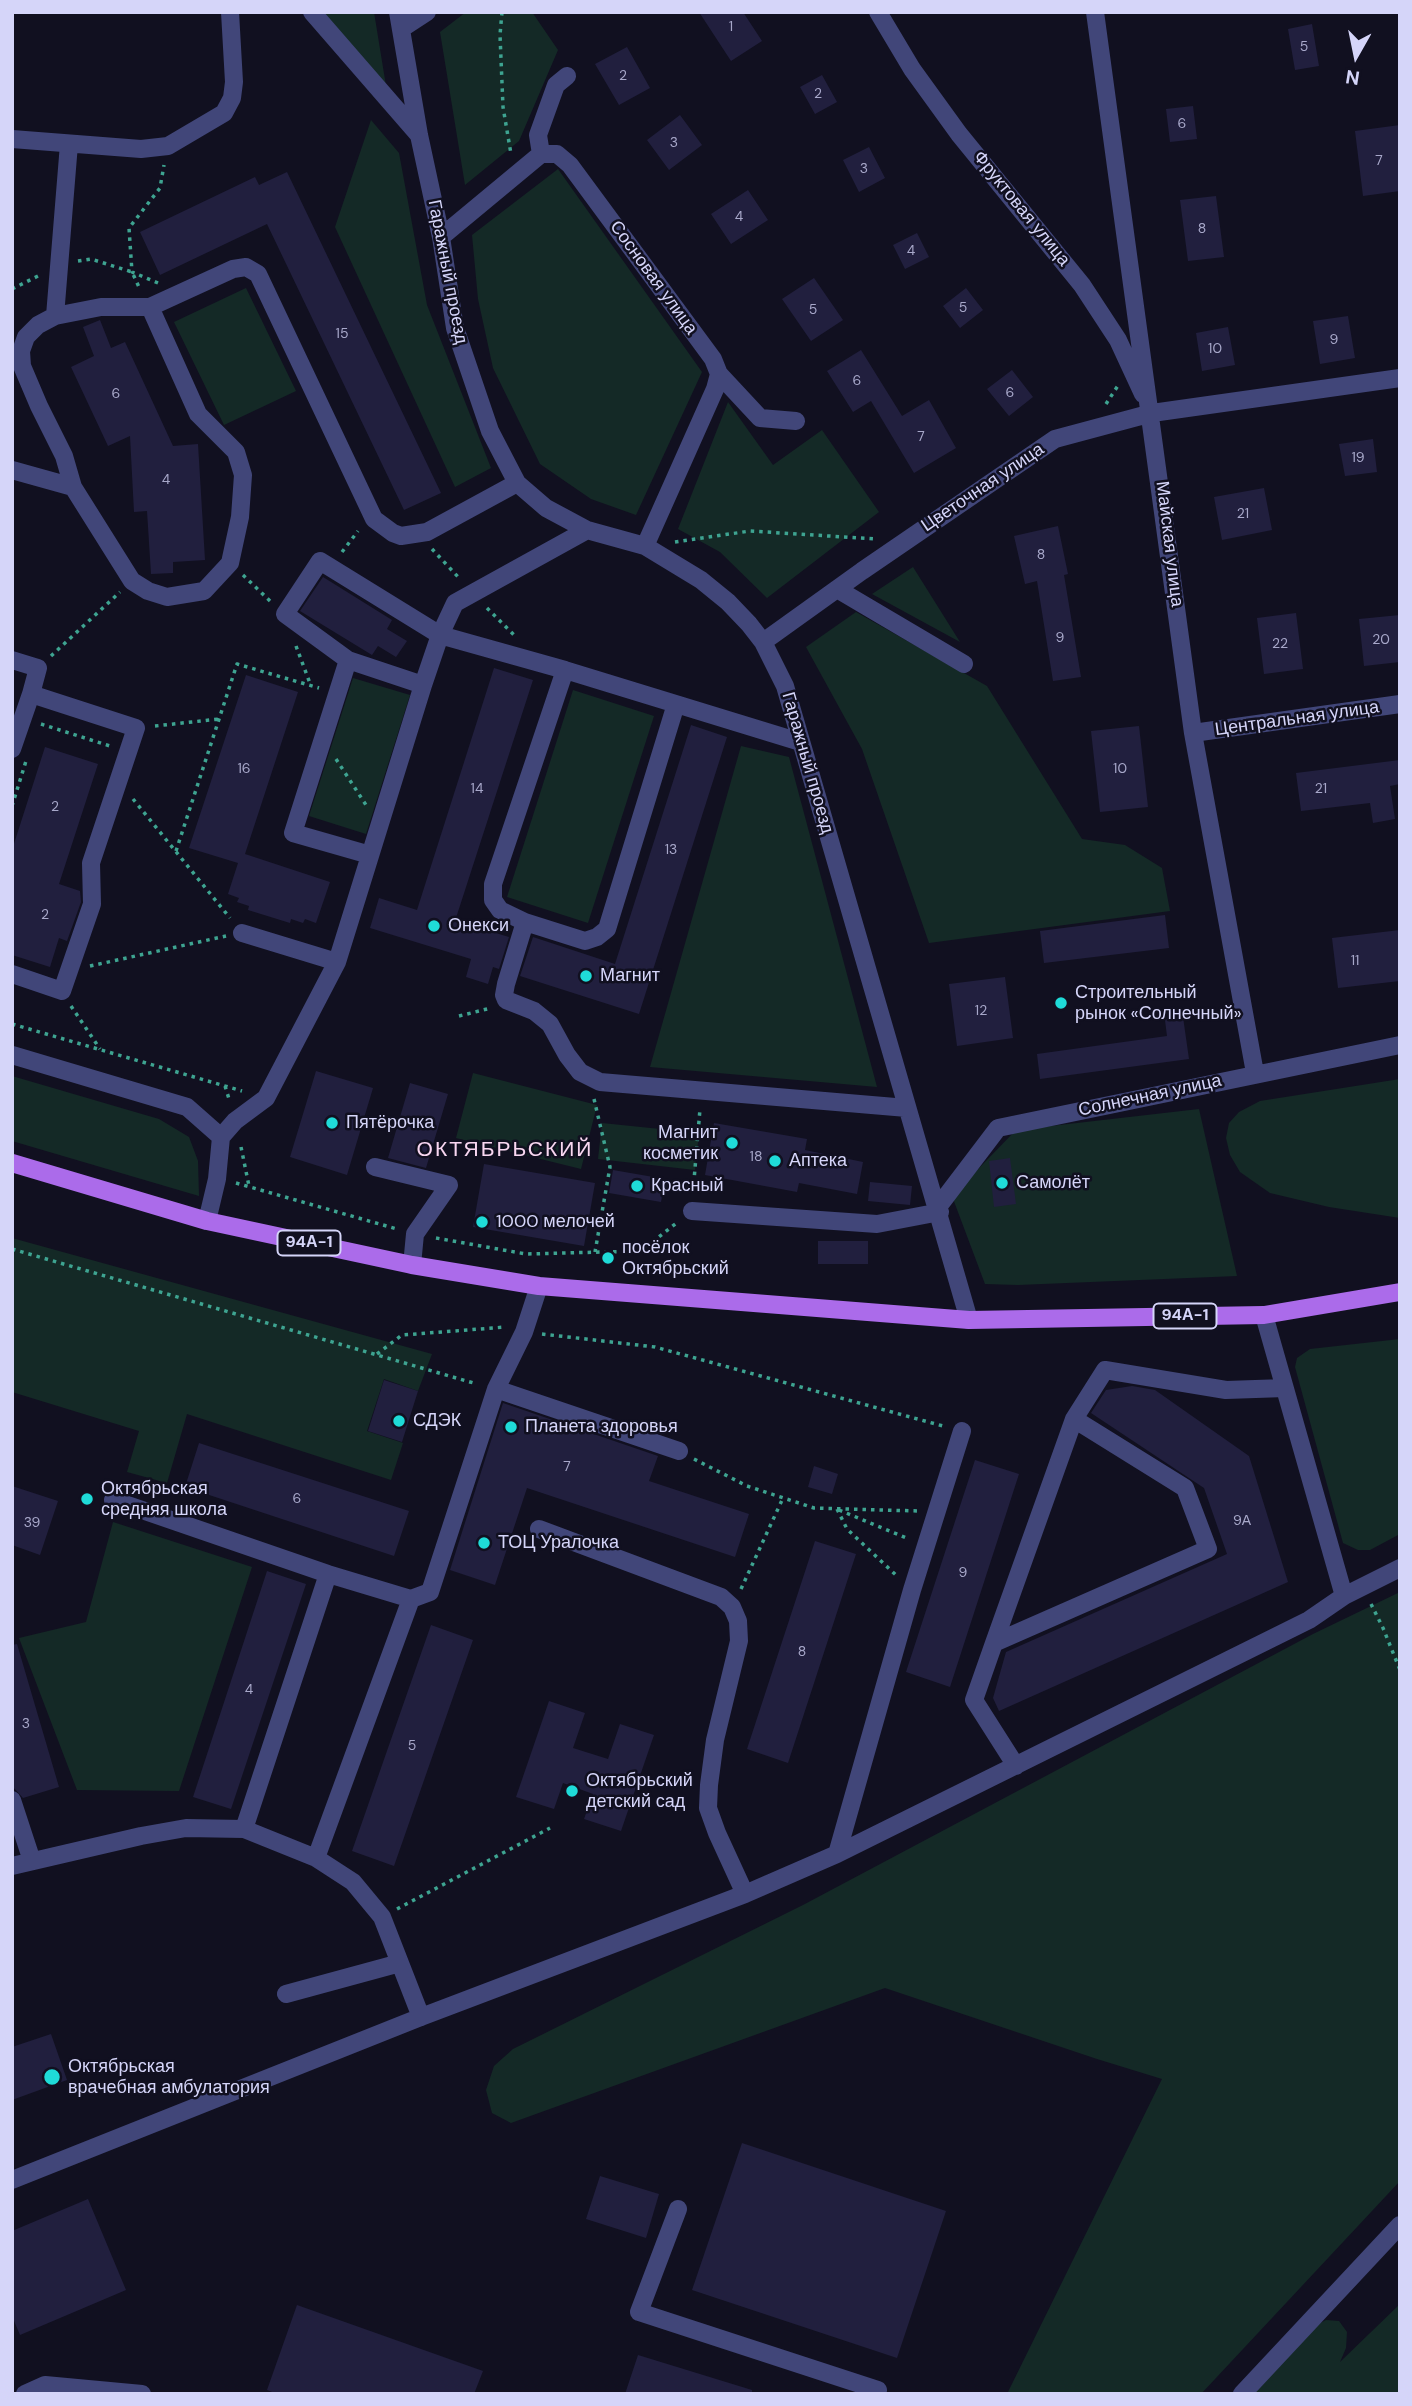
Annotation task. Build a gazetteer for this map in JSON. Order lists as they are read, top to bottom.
{
  "streets": {
    "main road": ["94А-1"],
    "street": [
      "Фруктовая улица",
      "Гаражный проезд",
      "Сосновая улица",
      "Цветочная улица",
      "Майская улица",
      "Центральная улица",
      "Солнечная улица"
    ]
  },
  "crossings": [
    ["Фруктовая улица", "Цветочная улица"],
    ["Фруктовая улица", "Майская улица"],
    ["Гаражный проезд", "Цветочная улица"],
    ["Гаражный проезд", "Солнечная улица"],
    ["Гаражный проезд", "94А-1"],
    ["Цветочная улица", "Майская улица"],
    ["Майская улица", "Центральная улица"],
    ["Майская улица", "Солнечная улица"]
  ],
  "districts": ["ОКТЯБРЬСКИЙ"],
  "places": [
    "Онекси",
    "Магнит",
    "Строительный рынок «Солнечный»",
    "Пятёрочка",
    "Магнит косметик",
    "Аптека",
    "Самолёт",
    "Красный",
    "1000 мелочей",
    "посёлок Октябрьский",
    "СДЭК",
    "Планета здоровья",
    "Октябрьская средняя школа",
    "ТОЦ Уралочка",
    "Октябрьский детский сад",
    "Октябрьская врачебная амбулатория"
  ],
  "house_numbers": [
    "1",
    "5",
    "2",
    "2",
    "6",
    "3",
    "7",
    "3",
    "4",
    "8",
    "4",
    "5",
    "5",
    "15",
    "9",
    "10",
    "6",
    "6",
    "6",
    "7",
    "19",
    "4",
    "21",
    "8",
    "9",
    "20",
    "22",
    "16",
    "10",
    "14",
    "21",
    "2",
    "13",
    "2",
    "11",
    "12",
    "18",
    "7",
    "6",
    "9А",
    "39",
    "9",
    "8",
    "4",
    "3",
    "5"
  ],
  "north": "bottom"
}
